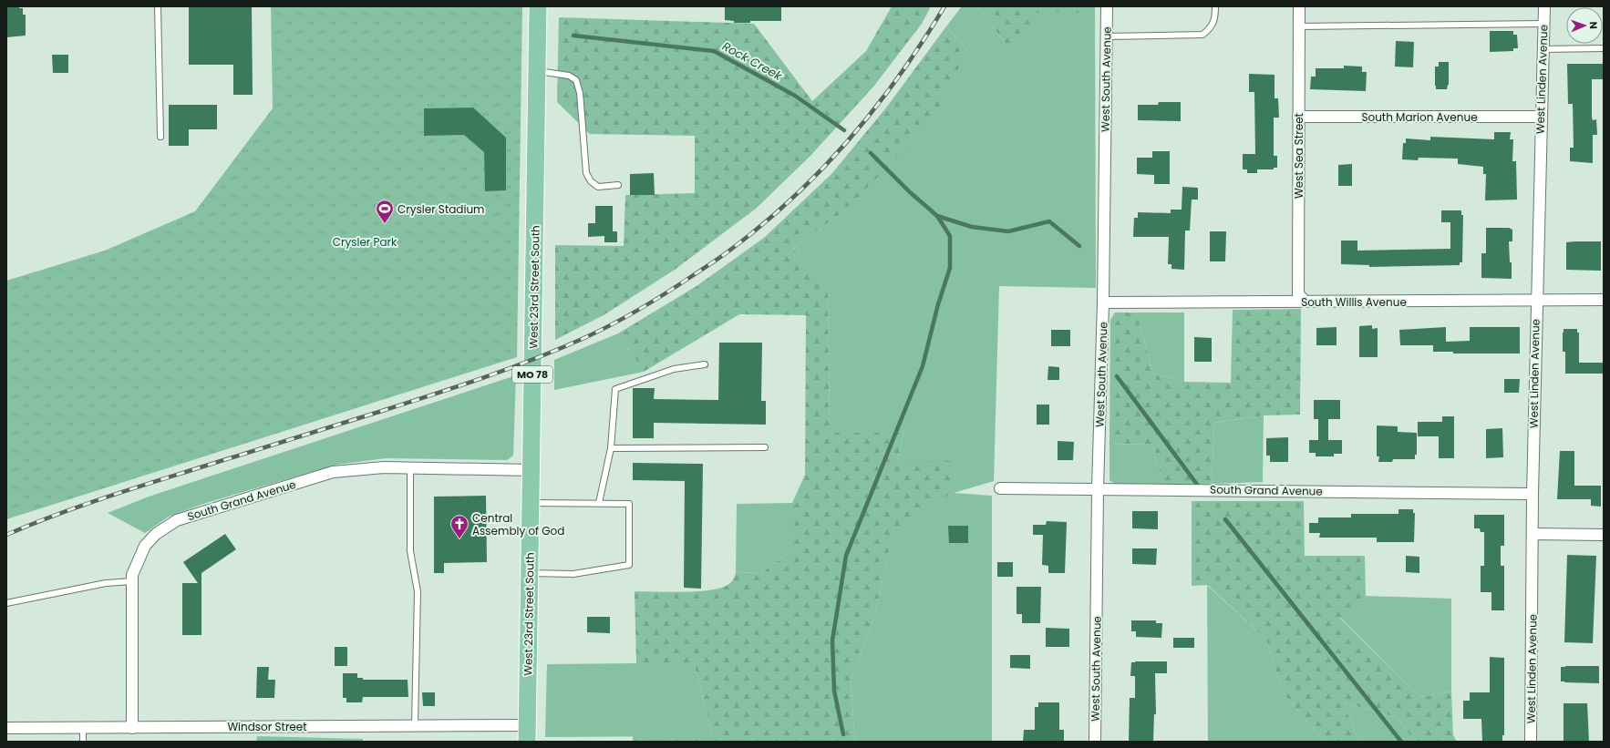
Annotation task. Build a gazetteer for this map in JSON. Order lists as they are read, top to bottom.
{
  "streets": {
    "main road": ["West 23rd Street South", "MO 78"],
    "street": [
      "West South Avenue",
      "West Linden Avenue",
      "South Marion Avenue",
      "West Sea Street",
      "South Willis Avenue",
      "South Grand Avenue",
      "Windsor Street"
    ]
  },
  "crossings": [
    ["West South Avenue", "South Willis Avenue"],
    ["West South Avenue", "South Grand Avenue"],
    ["West Linden Avenue", "South Marion Avenue"],
    ["West Linden Avenue", "South Willis Avenue"],
    ["West Linden Avenue", "South Grand Avenue"],
    ["South Marion Avenue", "West Sea Street"],
    ["West Sea Street", "South Willis Avenue"],
    ["West 23rd Street South", "South Grand Avenue"],
    ["West 23rd Street South", "Windsor Street"],
    ["South Grand Avenue", "Windsor Street"]
  ],
  "water": ["Rock Creek"],
  "parks": ["Crysler Park"],
  "places": {
    "sports": ["Crysler Stadium"],
    "church": ["Central Assembly of God"]
  },
  "north": "right"
}
